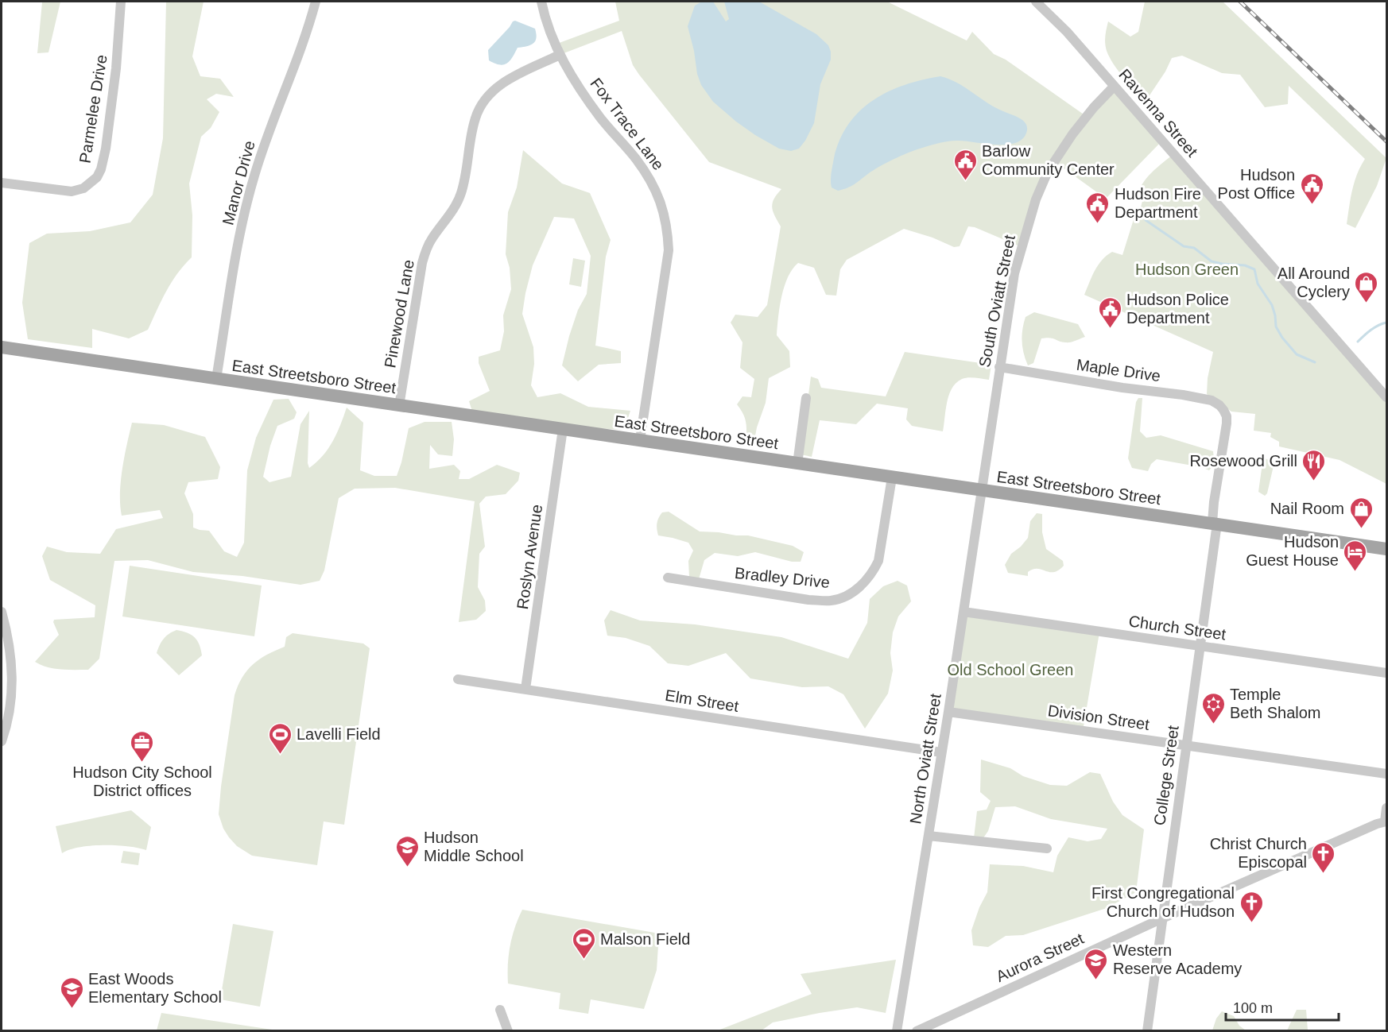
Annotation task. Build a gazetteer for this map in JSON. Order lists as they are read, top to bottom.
{
  "streets": {
    "main road": ["East Streetsboro Street"],
    "street": [
      "Parmelee Drive",
      "Ravenna Street",
      "Fox Trace Lane",
      "Manor Drive",
      "South Oviatt Street",
      "Pinewood Lane",
      "Maple Drive",
      "Roslyn Avenue",
      "Bradley Drive",
      "Church Street",
      "Elm Street",
      "Division Street",
      "North Oviatt Street",
      "College Street",
      "Aurora Street"
    ]
  },
  "crossings": [
    ["Ravenna Street", "South Oviatt Street"],
    ["Fox Trace Lane", "Pinewood Lane"],
    ["Fox Trace Lane", "East Streetsboro Street"],
    ["Manor Drive", "East Streetsboro Street"],
    ["South Oviatt Street", "Maple Drive"],
    ["South Oviatt Street", "East Streetsboro Street"],
    ["South Oviatt Street", "North Oviatt Street"],
    ["Pinewood Lane", "East Streetsboro Street"],
    ["Maple Drive", "College Street"],
    ["East Streetsboro Street", "Roslyn Avenue"],
    ["East Streetsboro Street", "Bradley Drive"],
    ["East Streetsboro Street", "North Oviatt Street"],
    ["East Streetsboro Street", "College Street"],
    ["Roslyn Avenue", "Elm Street"],
    ["Church Street", "North Oviatt Street"],
    ["Church Street", "College Street"],
    ["Elm Street", "North Oviatt Street"],
    ["Division Street", "North Oviatt Street"],
    ["Division Street", "College Street"],
    ["College Street", "Aurora Street"]
  ],
  "parks": ["Hudson Green", "Old School Green"],
  "places": {
    "public building": [
      "Barlow Community Center",
      "Hudson Post Office",
      "Hudson Fire Department",
      "Hudson Police Department"
    ],
    "shop": ["All Around Cyclery", "Nail Room"],
    "restaurant": ["Rosewood Grill"],
    "hotel": ["Hudson Guest House"],
    "synagogue": ["Temple Beth Shalom"],
    "sports": ["Lavelli Field", "Malson Field"],
    "office": ["Hudson City School District offices"],
    "school or university": ["Hudson Middle School", "Western Reserve Academy", "East Woods Elementary School"],
    "church": ["Christ Church Episcopal", "First Congregational Church of Hudson"]
  },
  "scale_bar": "100 m"
}
